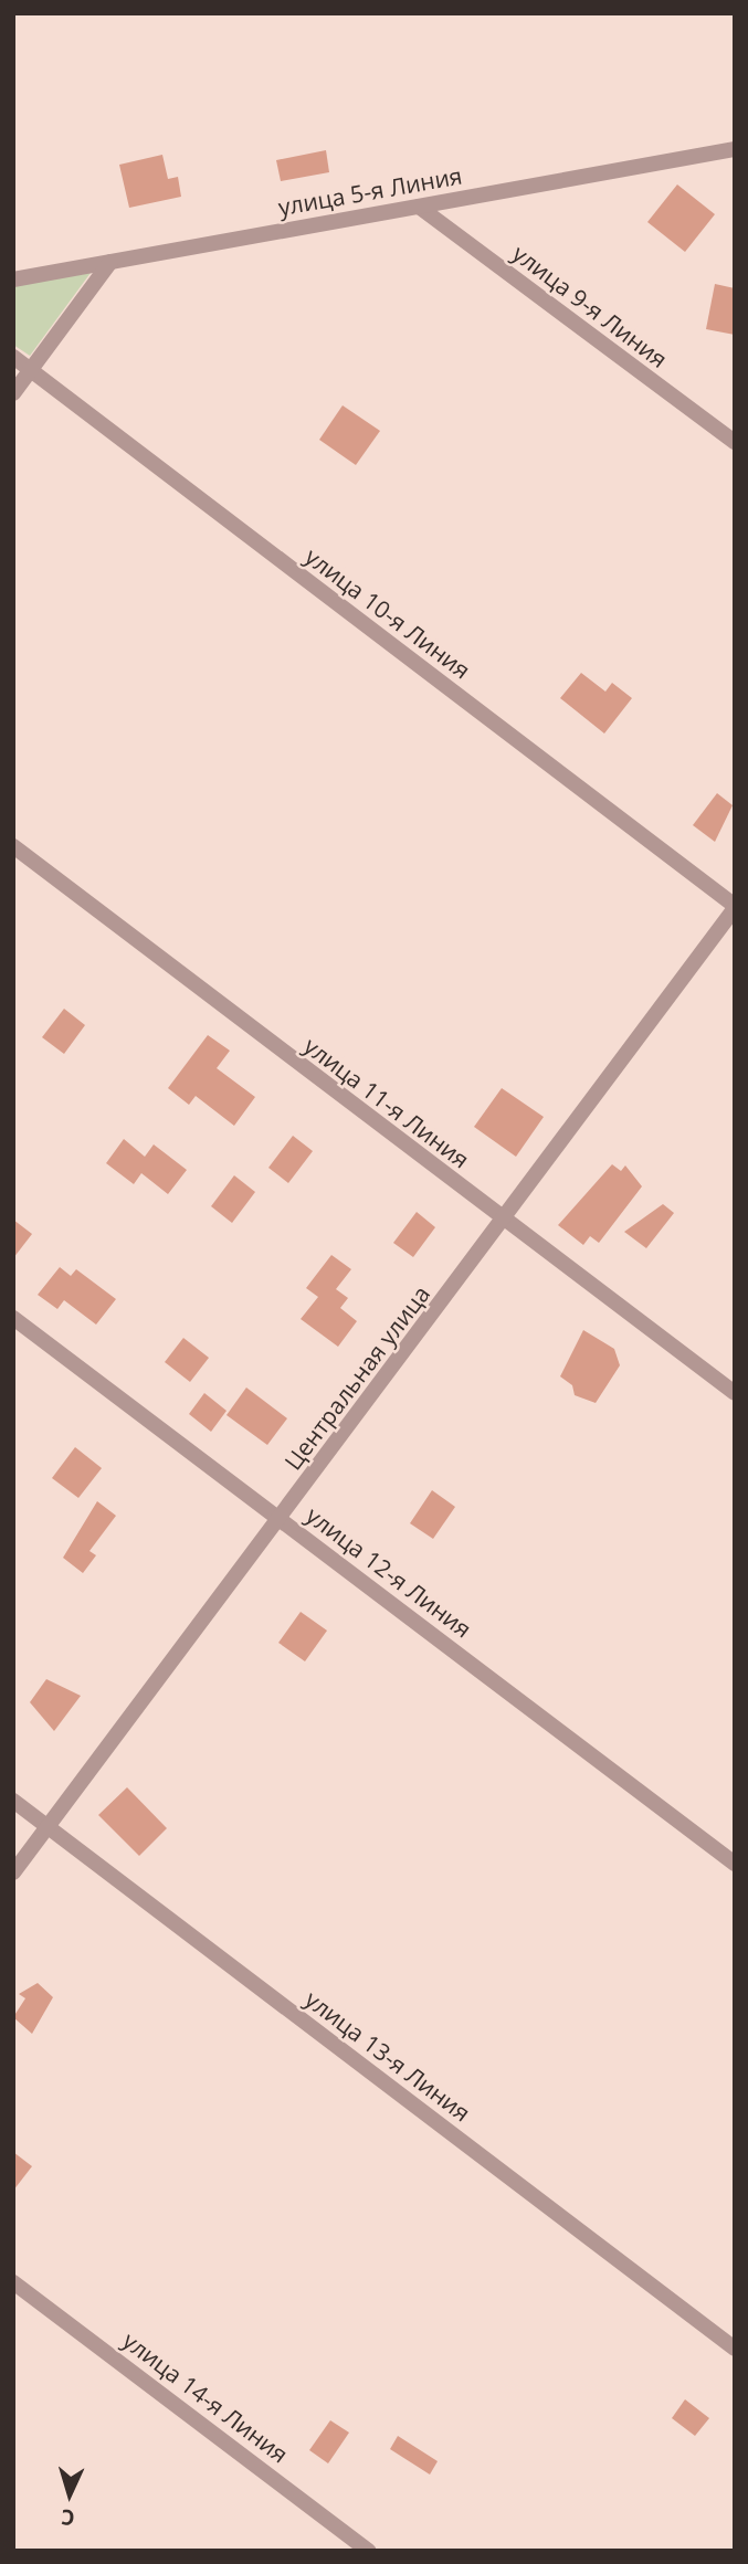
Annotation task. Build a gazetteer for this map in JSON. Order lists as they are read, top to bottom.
{
  "streets": {
    "street": [
      "улица 5-я Линия",
      "улица 9-я Линия",
      "улица 10-я Линия",
      "улица 11-я Линия",
      "Центральная улица",
      "улица 12-я Линия",
      "улица 13-я Линия",
      "улица 14-я Линия"
    ]
  },
  "crossings": [
    ["улица 5-я Линия", "улица 9-я Линия"],
    ["улица 10-я Линия", "Центральная улица"],
    ["улица 11-я Линия", "Центральная улица"],
    ["Центральная улица", "улица 12-я Линия"],
    ["Центральная улица", "улица 13-я Линия"]
  ],
  "north": "bottom"
}
